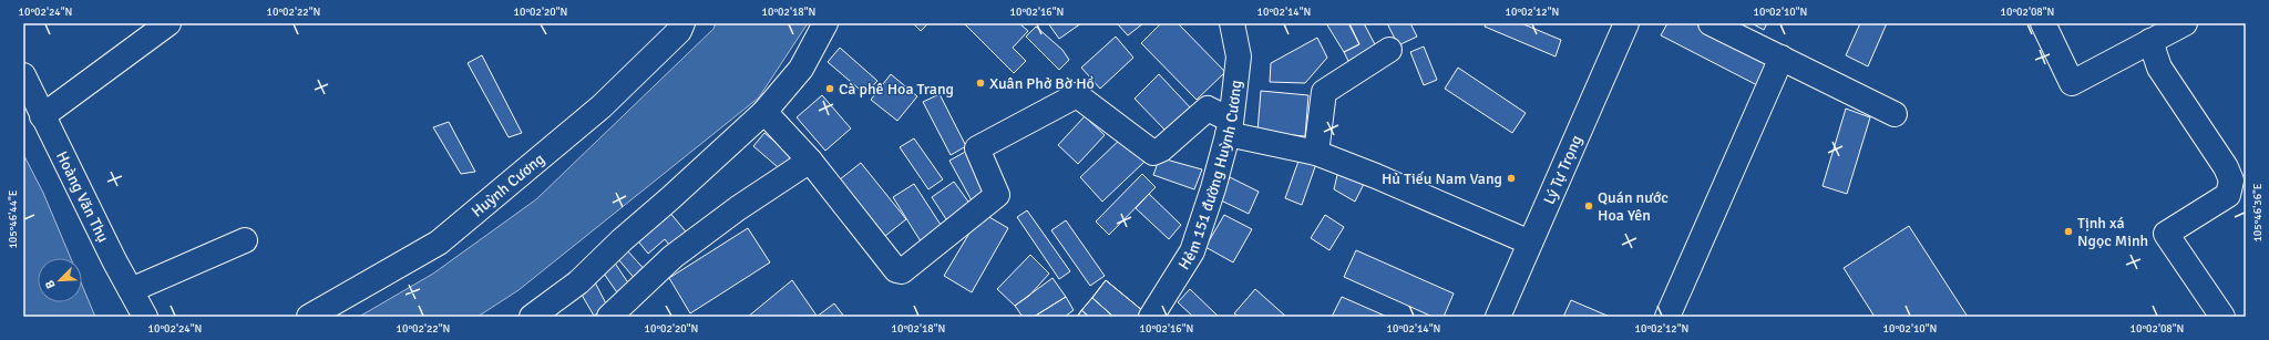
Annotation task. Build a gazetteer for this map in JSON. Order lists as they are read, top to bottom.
{
  "streets": {
    "street": [
      "Lý Tự Trọng",
      "Hẻm 151 đường Huỳnh Cương",
      "Huỳnh Cương",
      "Hoàng Văn Thụ"
    ]
  },
  "places": [
    "Xuân Phở Bờ Hồ",
    "Cà phê Hoa Trang",
    "Hủ Tiếu Nam Vang",
    "Quán nước Hoa Yên",
    "Tịnh xá Ngọc Minh"
  ],
  "north": "bottom left",
  "coordinates": [
    "10°02'24\"N",
    "10°02'22\"N",
    "10°02'20\"N",
    "10°02'18\"N",
    "10°02'16\"N",
    "10°02'14\"N",
    "10°02'12\"N",
    "10°02'10\"N",
    "10°02'08\"N",
    "105°46'36\"E",
    "105°46'44\"E"
  ]
}
